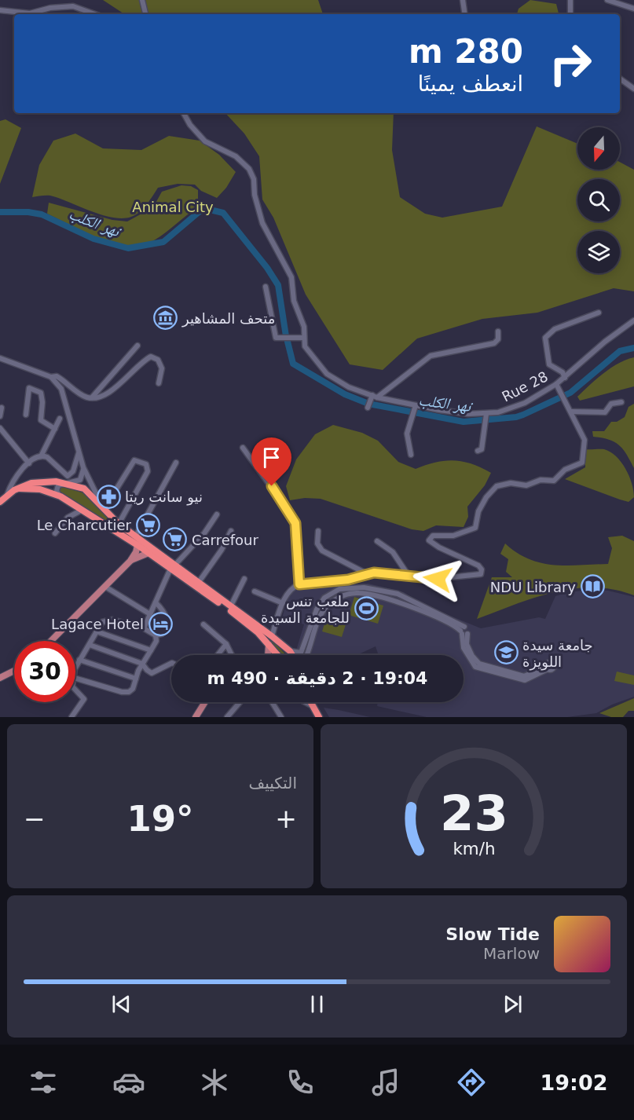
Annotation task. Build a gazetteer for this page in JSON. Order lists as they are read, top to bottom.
{
  "streets": {
    "street": ["Rue 28"]
  },
  "water": ["نهر الكلب"],
  "parks": ["Animal City"],
  "places": {
    "museum": ["متحف المشاهير"],
    "pharmacy": ["نيو سانت ريتا"],
    "supermarket": ["Le Charcutier", "Carrefour"],
    "library": ["NDU Library"],
    "sports": ["ملعب تنس للجامعة السيدة"],
    "hotel": ["Lagace Hotel"],
    "school or university": ["جامعة سيدة اللويزة"]
  },
  "north": "bottom",
  "page": {
    "turn": ["280 m", "انعطف يمينًا"],
    "limit": "30",
    "trip": "19:04 · 2 دقيقة · 490 m",
    "tile": "التكييف",
    "heat": ["−", "19°", "+"],
    "song": ["Slow Tide", "Marlow"],
    "tabs": "19:02",
    "gauge": ["23", "km/h"]
  }
}
